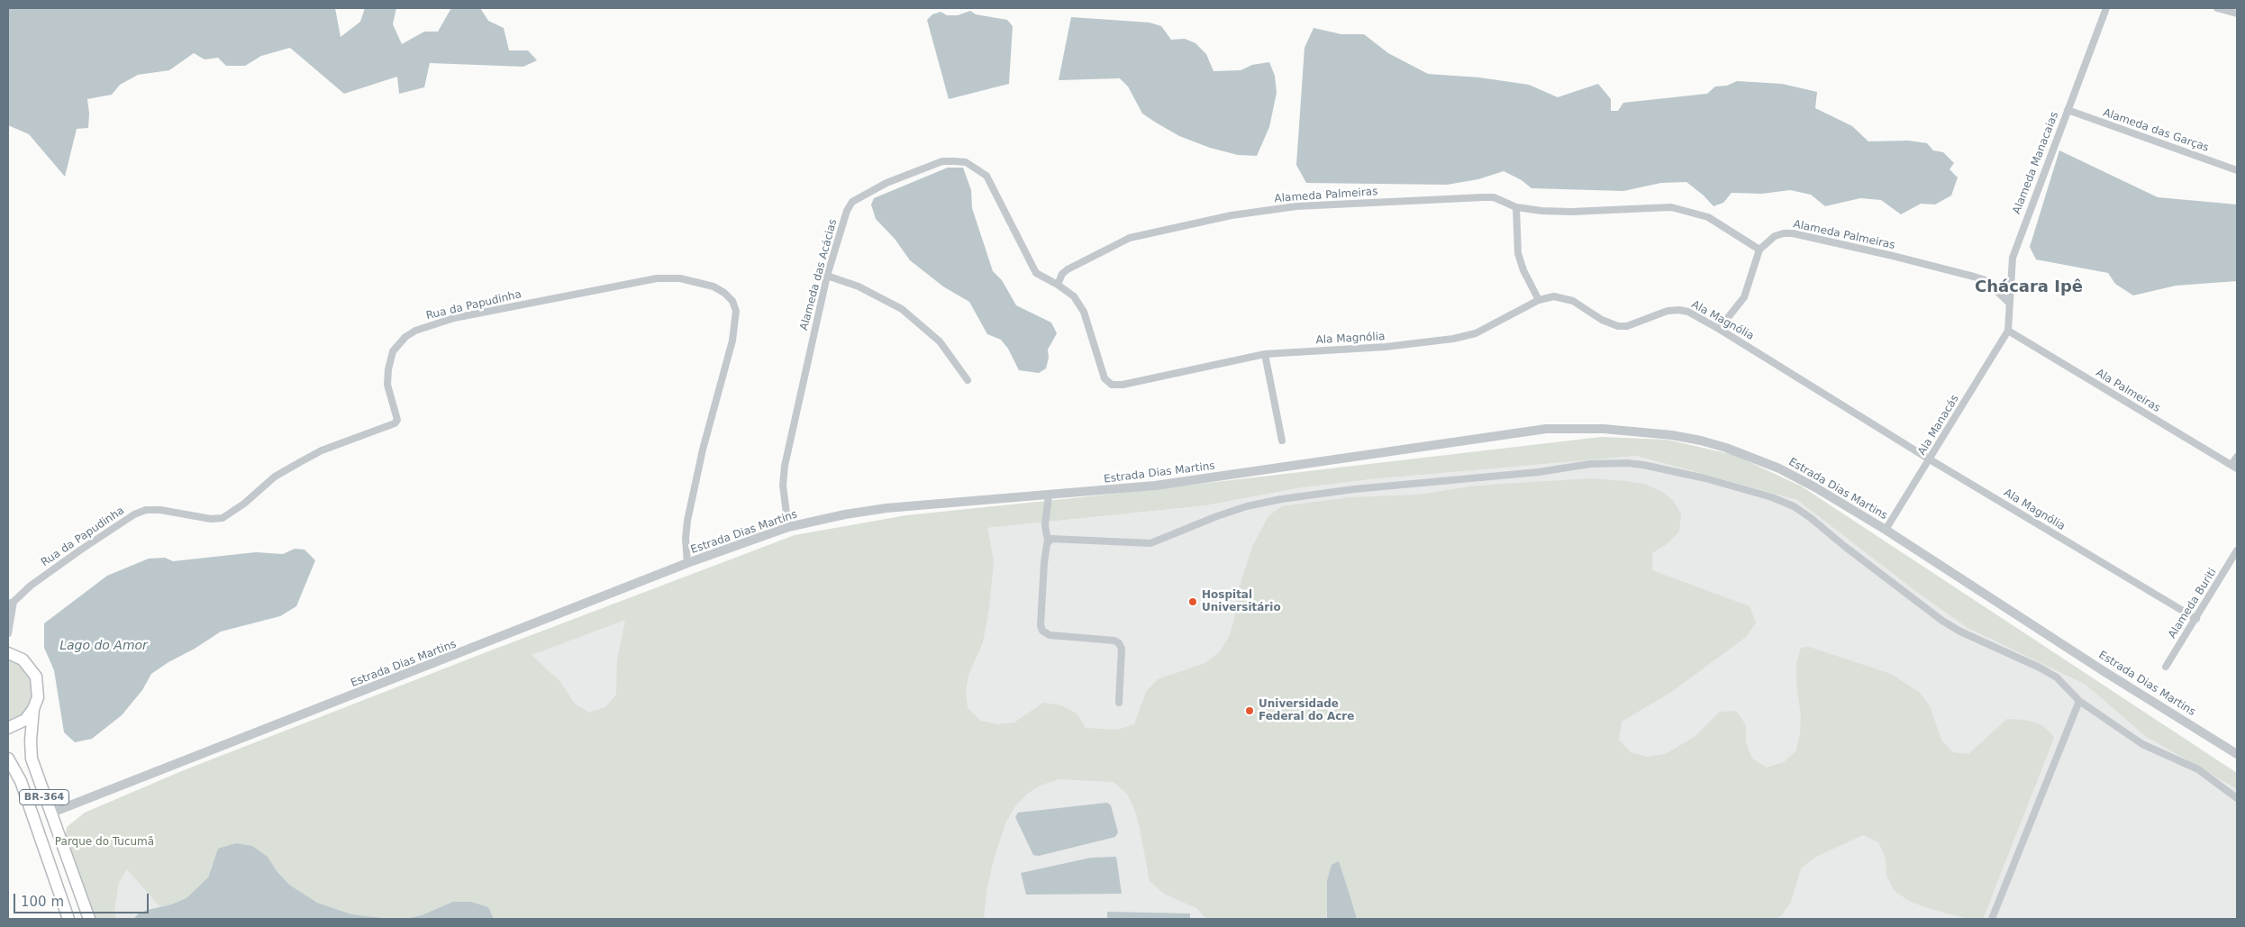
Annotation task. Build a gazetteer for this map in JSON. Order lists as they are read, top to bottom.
{
  "streets": {
    "main road": ["BR-364"],
    "street": [
      "Alameda das Garças",
      "Alameda Manacaias",
      "Alameda Palmeiras",
      "Alameda das Acácias",
      "Rua da Papudinha",
      "Ala Magnólia",
      "Ala Palmeiras",
      "Ala Manacás",
      "Estrada Dias Martins",
      "Alameda Buriti"
    ]
  },
  "crossings": [
    ["Alameda das Garças", "Alameda Manacaias"],
    ["Alameda Manacaias", "Alameda Palmeiras"],
    ["Alameda Manacaias", "Ala Palmeiras"],
    ["Alameda Manacaias", "Ala Manacás"],
    ["Alameda Palmeiras", "Alameda das Acácias"],
    ["Alameda das Acácias", "Ala Magnólia"],
    ["Alameda das Acácias", "Estrada Dias Martins"],
    ["Rua da Papudinha", "Estrada Dias Martins"],
    ["Ala Magnólia", "Ala Manacás"],
    ["Ala Magnólia", "Alameda Buriti"],
    ["Ala Palmeiras", "Ala Manacás"],
    ["Ala Manacás", "Estrada Dias Martins"],
    ["Estrada Dias Martins", "BR-364"]
  ],
  "districts": ["Chácara Ipê"],
  "water": ["Lago do Amor"],
  "parks": ["Parque do Tucumã"],
  "places": ["Hospital Universitário", "Universidade Federal do Acre"],
  "scale_bar": "100 m"
}
